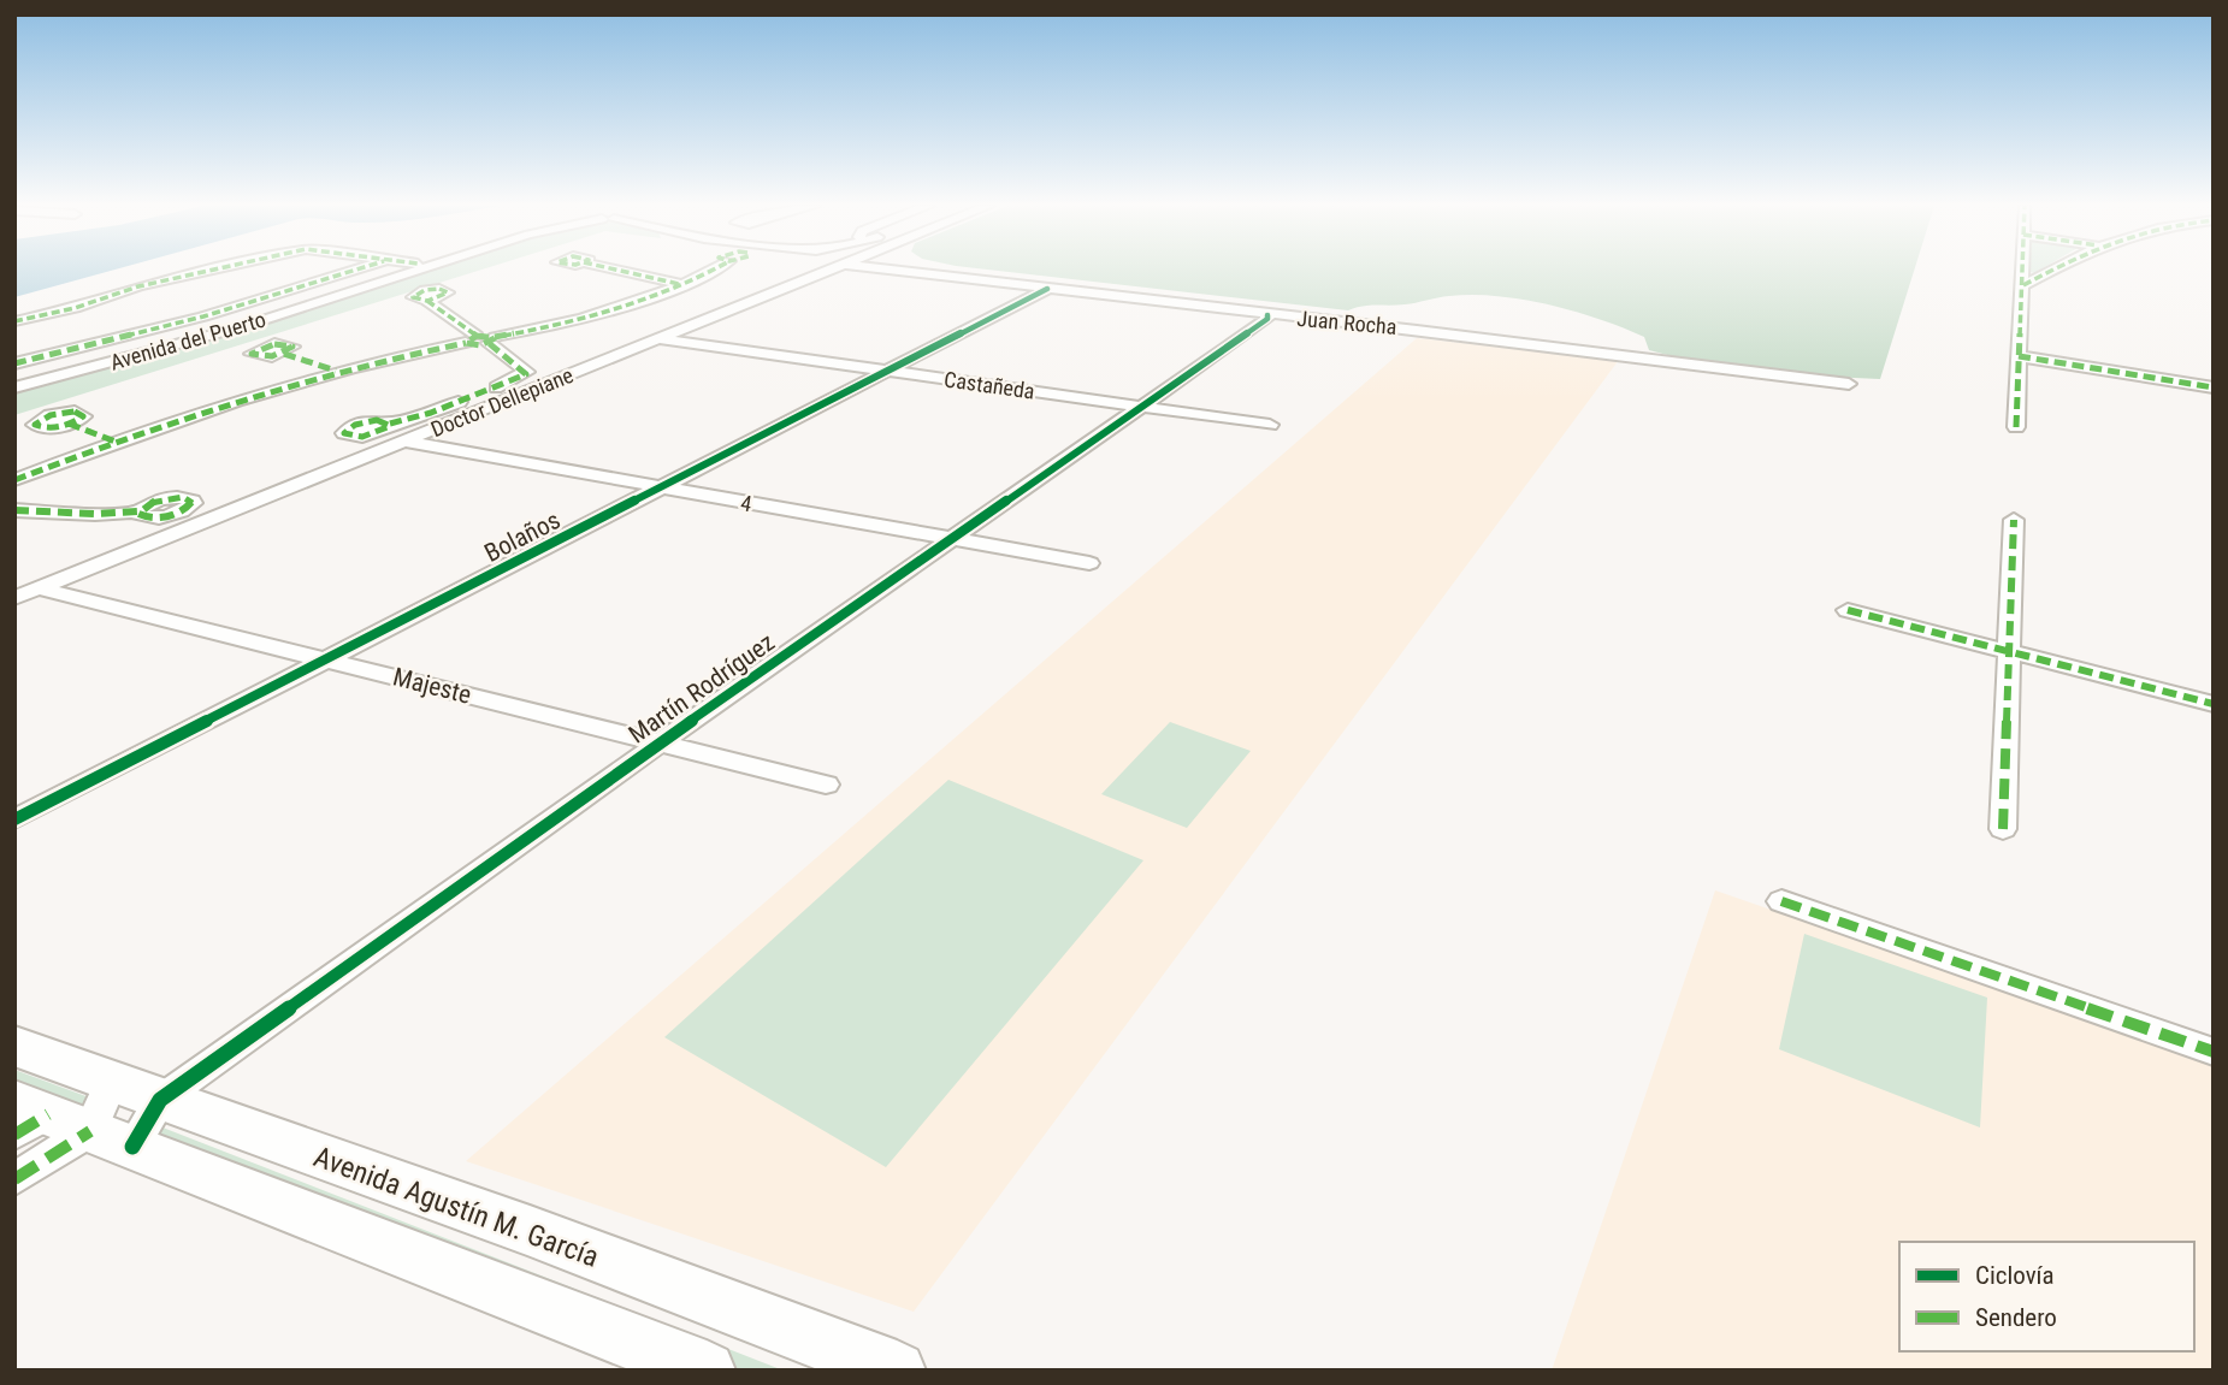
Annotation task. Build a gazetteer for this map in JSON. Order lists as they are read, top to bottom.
{
  "streets": {
    "main road": ["Avenida Agustín M. García"],
    "street": [
      "Juan Rocha",
      "Avenida del Puerto",
      "Castañeda",
      "Doctor Dellepiane",
      "4",
      "Bolaños",
      "Majeste",
      "Martín Rodríguez"
    ]
  },
  "crossings": [
    ["Juan Rocha", "Bolaños"],
    ["Juan Rocha", "Martín Rodríguez"],
    ["Castañeda", "Doctor Dellepiane"],
    ["Castañeda", "Bolaños"],
    ["Castañeda", "Martín Rodríguez"],
    ["Doctor Dellepiane", "4"],
    ["Doctor Dellepiane", "Majeste"],
    ["4", "Bolaños"],
    ["4", "Martín Rodríguez"],
    ["Bolaños", "Majeste"],
    ["Majeste", "Martín Rodríguez"],
    ["Martín Rodríguez", "Avenida Agustín M. García"]
  ],
  "legend": ["Ciclovía", "Sendero"]
}
